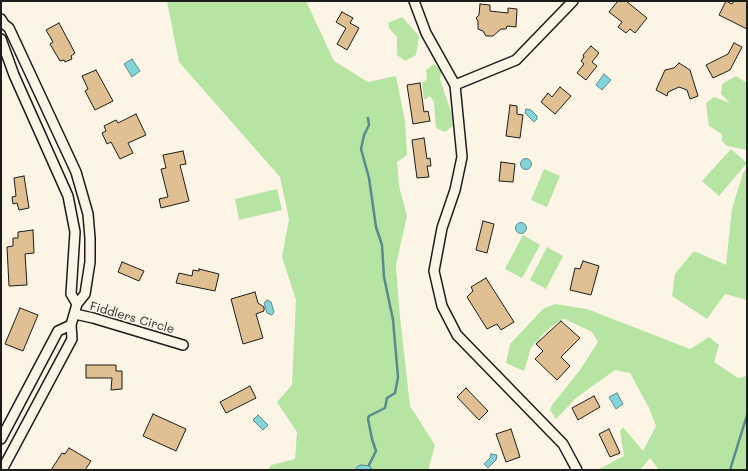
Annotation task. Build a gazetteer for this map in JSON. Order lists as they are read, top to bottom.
{
  "streets": {
    "street": ["Fiddlers Circle"]
  }
}
